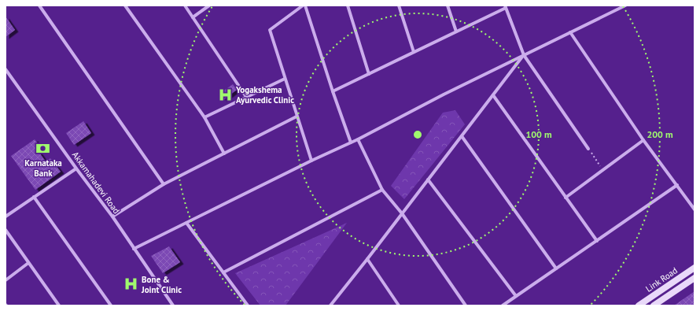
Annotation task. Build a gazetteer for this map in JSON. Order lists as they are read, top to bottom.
{
  "streets": {
    "main road": ["Link Road"],
    "street": ["Akkamahadevi Road"]
  },
  "places": {
    "hospital": ["Yogakshema Ayurvedic Clinic", "Bone & Joint Clinic"],
    "bank": ["Karnataka Bank"]
  },
  "rings": ["100 m", "200 m"]
}
